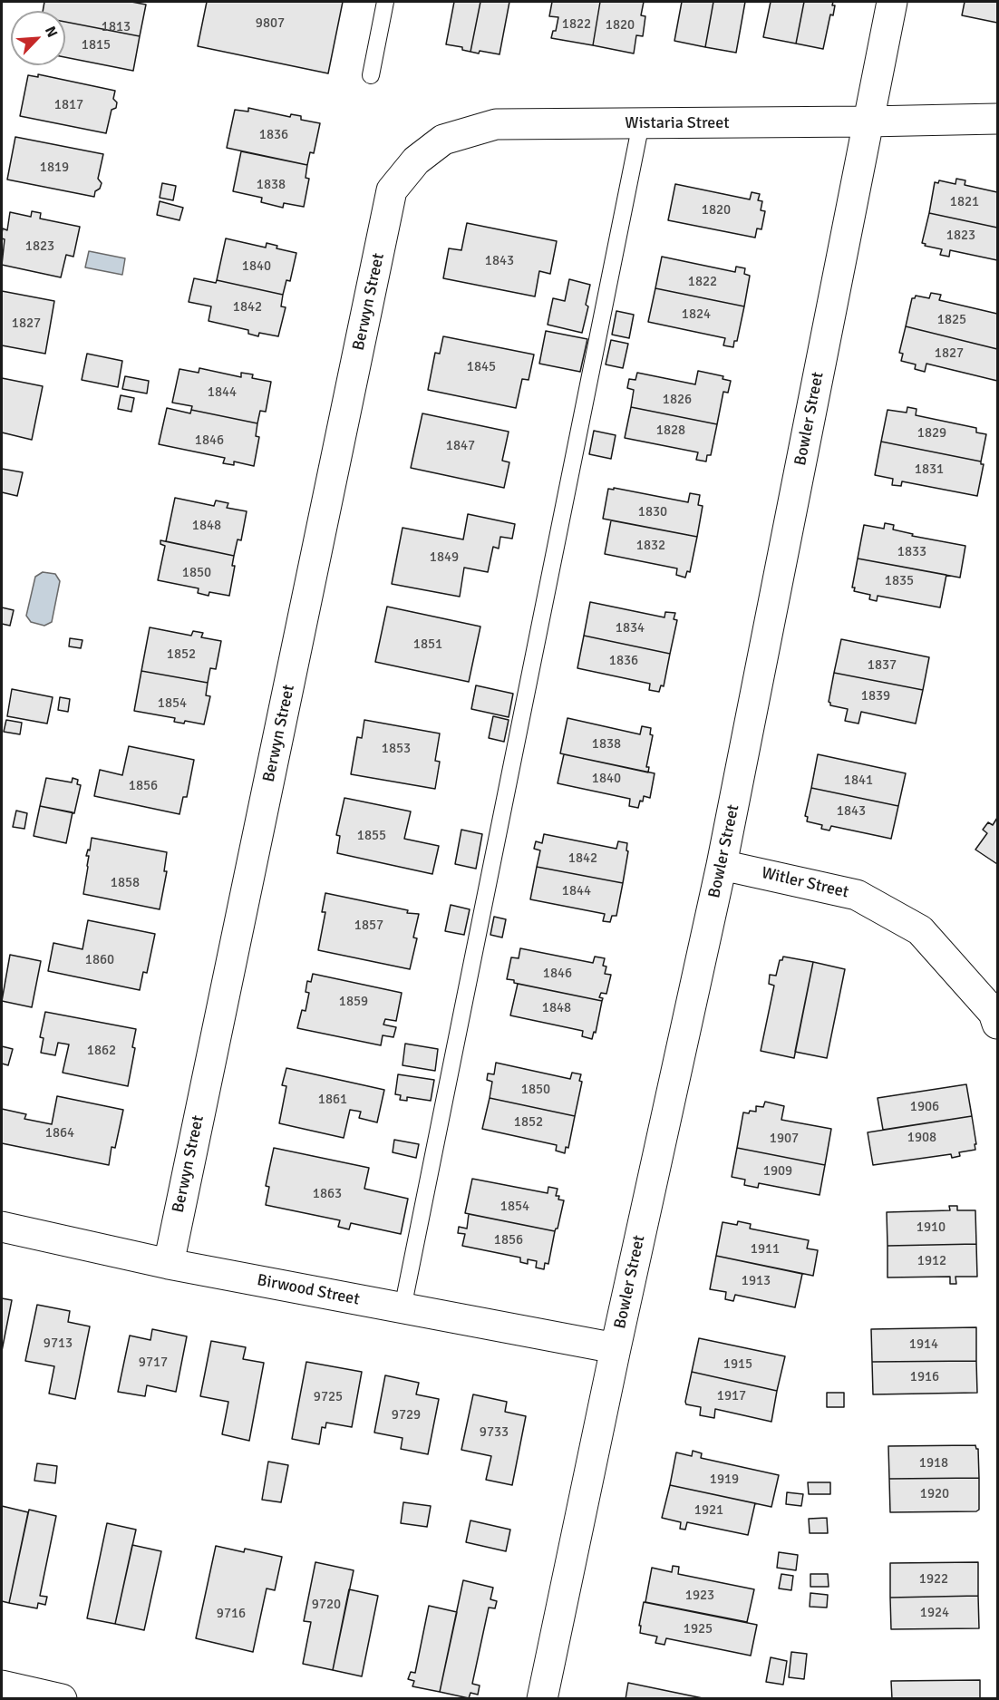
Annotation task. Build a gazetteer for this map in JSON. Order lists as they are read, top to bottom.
{
  "streets": {
    "street": [
      "Wistaria Street",
      "Berwyn Street",
      "Bowler Street",
      "Witler Street",
      "Birwood Street"
    ]
  },
  "crossings": [
    ["Wistaria Street", "Berwyn Street"],
    ["Wistaria Street", "Bowler Street"],
    ["Berwyn Street", "Birwood Street"],
    ["Bowler Street", "Witler Street"],
    ["Bowler Street", "Birwood Street"]
  ],
  "house_numbers": [
    "9807",
    "1822",
    "1820",
    "1813",
    "1815",
    "1817",
    "1836",
    "1819",
    "1838",
    "1821",
    "1820",
    "1823",
    "1823",
    "1843",
    "1840",
    "1822",
    "1842",
    "1824",
    "1825",
    "1827",
    "1827",
    "1845",
    "1844",
    "1826",
    "1828",
    "1829",
    "1846",
    "1847",
    "1831",
    "1830",
    "1848",
    "1832",
    "1833",
    "1849",
    "1850",
    "1835",
    "1834",
    "1851",
    "1852",
    "1836",
    "1837",
    "1839",
    "1854",
    "1838",
    "1853",
    "1840",
    "1841",
    "1856",
    "1843",
    "1855",
    "1842",
    "1858",
    "1844",
    "1857",
    "1860",
    "1846",
    "1859",
    "1848",
    "1862",
    "1850",
    "1861",
    "1906",
    "1852",
    "1864",
    "1908",
    "1907",
    "1909",
    "1863",
    "1854",
    "1910",
    "1856",
    "1911",
    "1912",
    "1913",
    "9713",
    "1914",
    "9717",
    "1915",
    "1916",
    "1917",
    "9725",
    "9729",
    "9733",
    "1918",
    "1919",
    "1920",
    "1921",
    "1922",
    "1923",
    "9720",
    "1924",
    "9716",
    "1925"
  ],
  "north": "top right"
}
